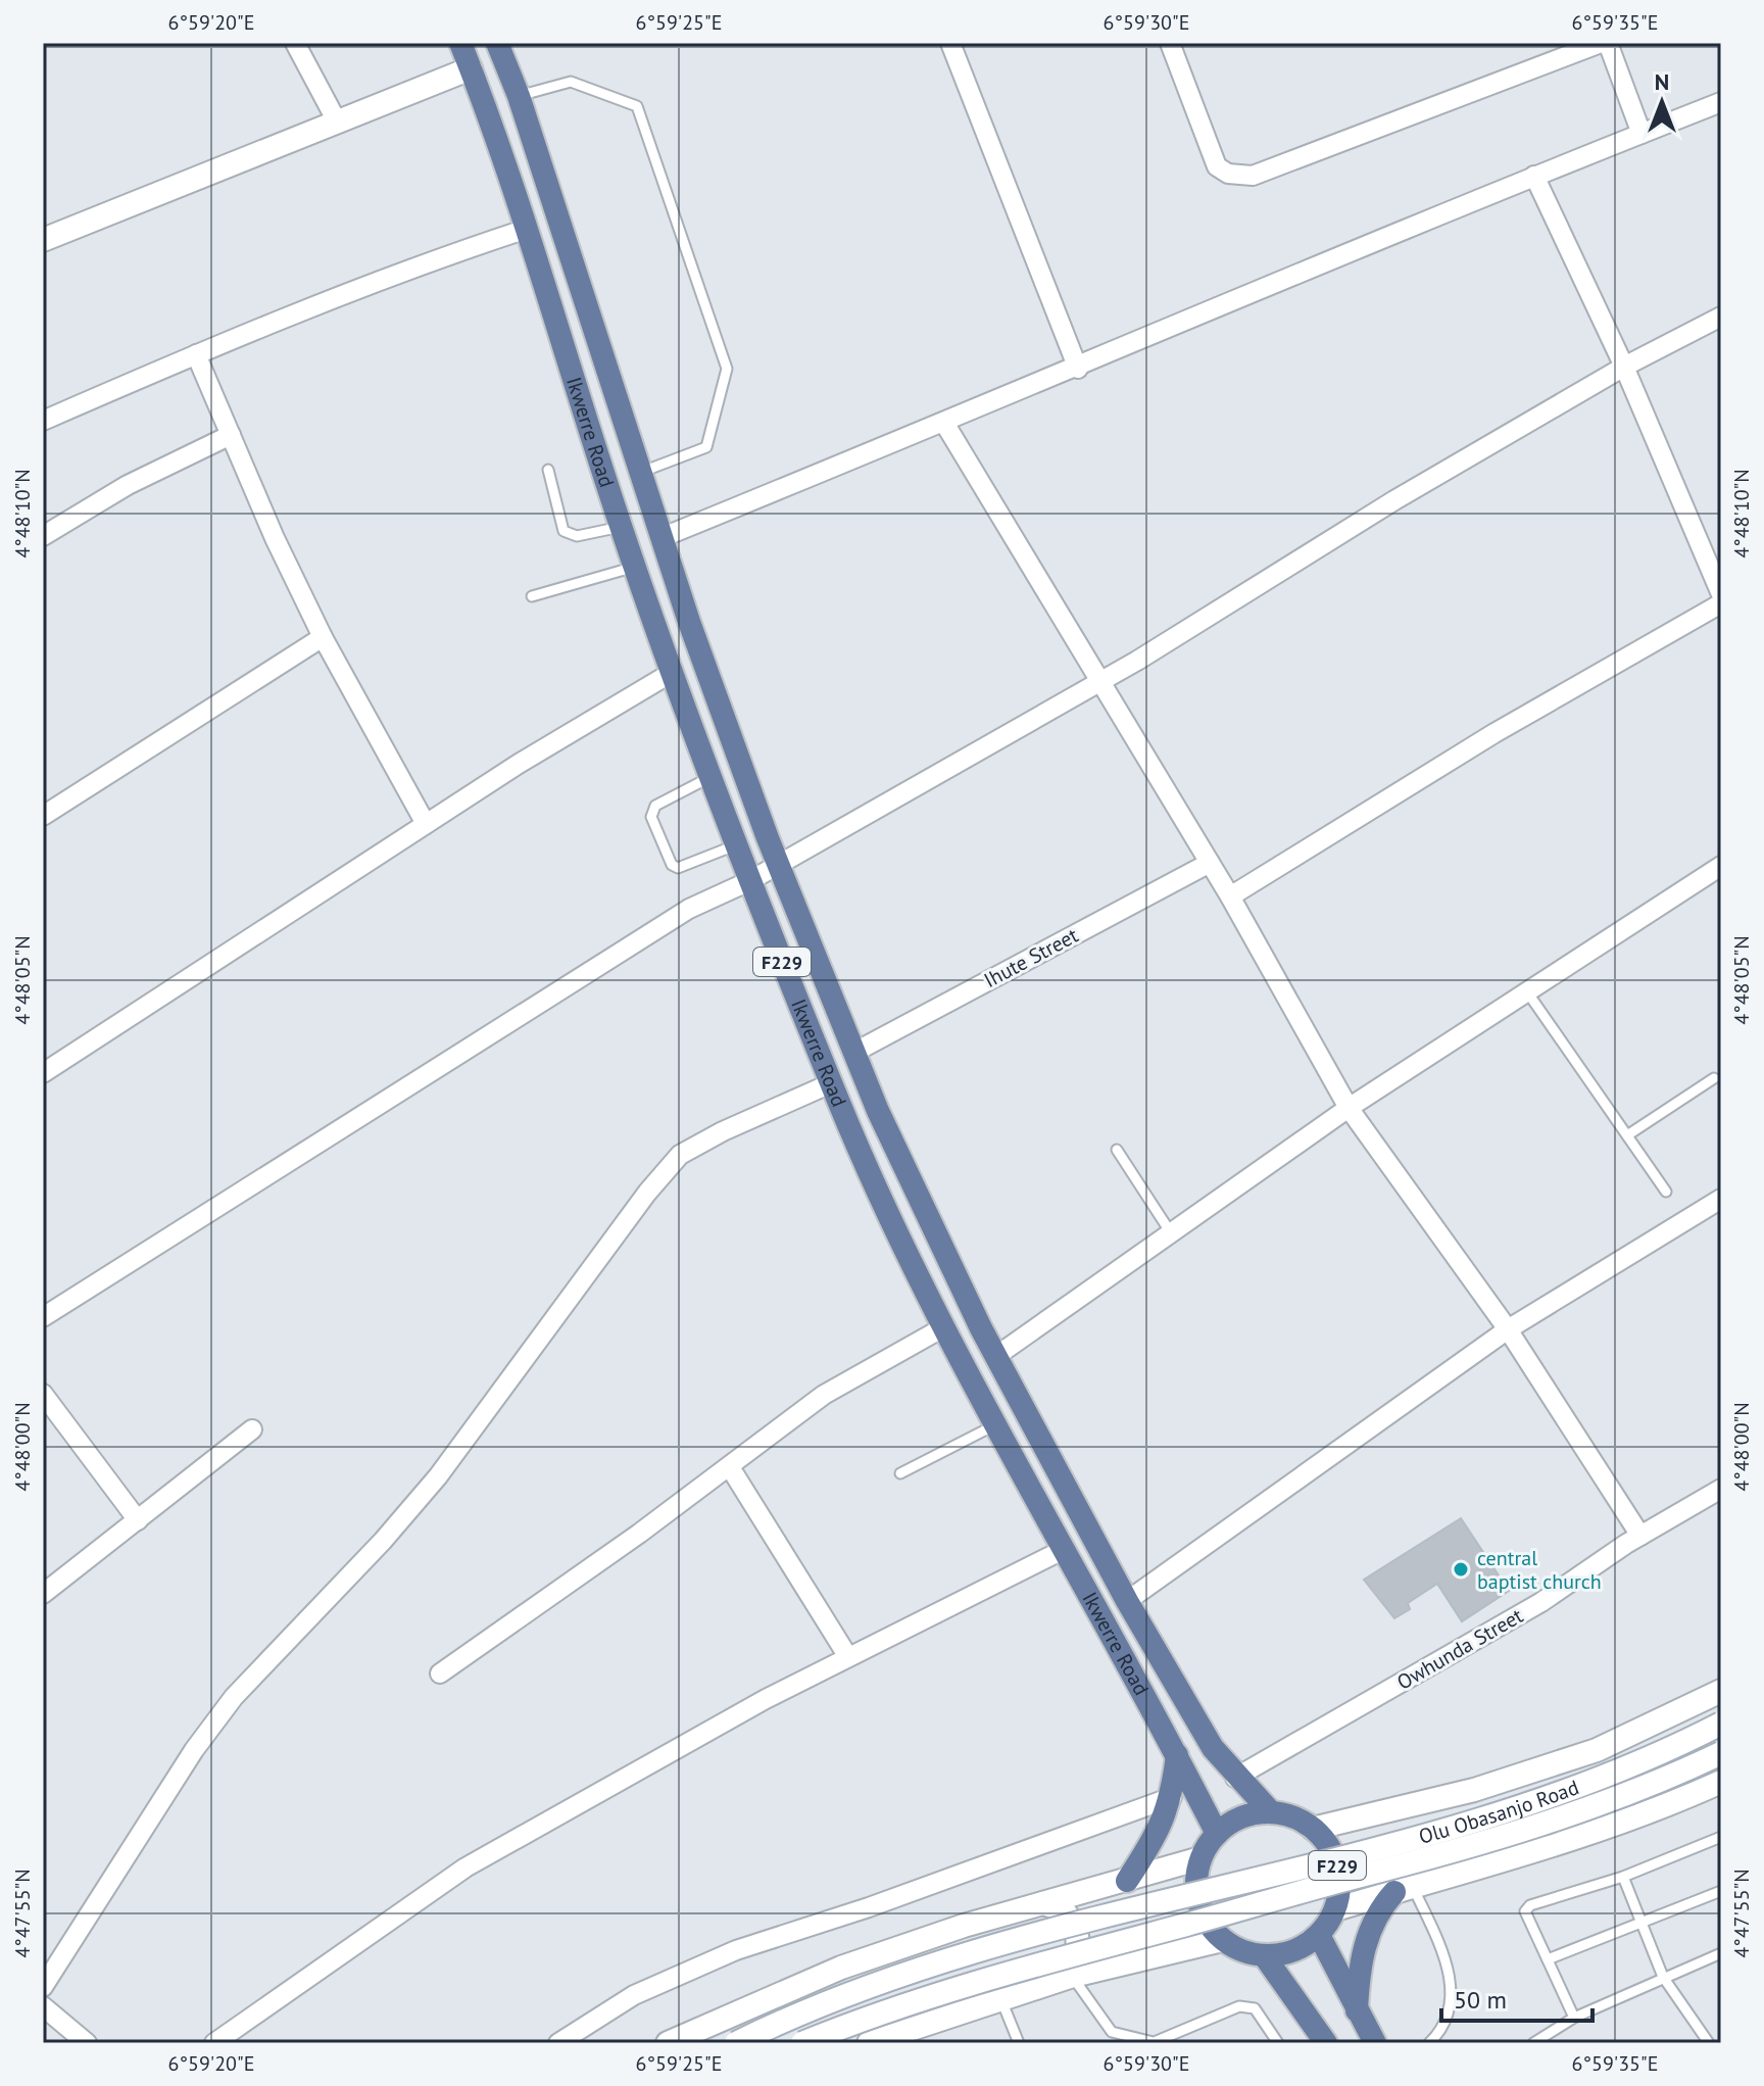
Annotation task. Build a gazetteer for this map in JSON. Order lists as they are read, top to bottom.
{
  "streets": {
    "main road": ["Ikwerre Road", "F229"],
    "street": ["Ihute Street", "Owhunda Street", "Olu Obasanjo Road"]
  },
  "crossings": [
    ["Ikwerre Road", "Ihute Street"],
    ["Ikwerre Road", "F229"],
    ["Ikwerre Road", "Owhunda Street"]
  ],
  "places": ["central baptist church"],
  "scale_bar": "50 m",
  "north": "top",
  "coordinates": [
    "6°59'20\"E",
    "6°59'25\"E",
    "6°59'30\"E",
    "6°59'35\"E",
    "4°48'10\"N",
    "4°48'05\"N",
    "4°48'00\"N",
    "4°47'55\"N"
  ]
}
